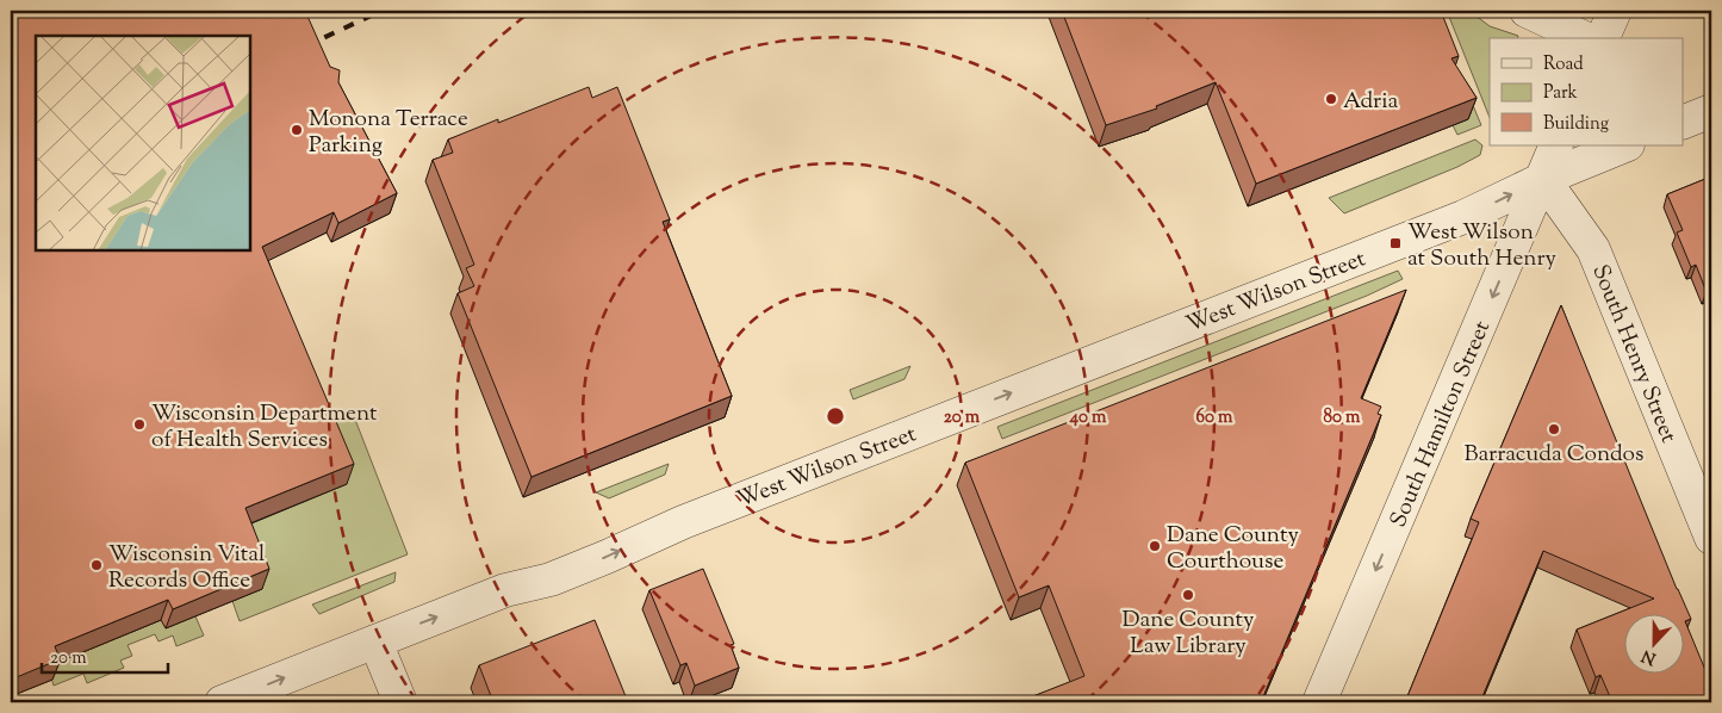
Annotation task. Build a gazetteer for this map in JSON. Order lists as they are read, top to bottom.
{
  "streets": {
    "street": ["West Wilson Street", "South Henry Street", "South Hamilton Street"]
  },
  "crossings": [
    ["West Wilson Street", "South Henry Street"],
    ["West Wilson Street", "South Hamilton Street"],
    ["South Henry Street", "South Hamilton Street"]
  ],
  "one_way": ["West Wilson Street", "South Hamilton Street"],
  "places": {
    "other": [
      "Adria",
      "Monona Terrace Parking",
      "Wisconsin Department of Health Services",
      "Barracuda Condos",
      "Dane County Courthouse",
      "Wisconsin Vital Records Office",
      "Dane County Law Library"
    ],
    "transit": ["West Wilson at South Henry"]
  },
  "legend": ["Road", "Park", "Building"],
  "scale_bar": "20 m",
  "north": "bottom",
  "rings": [
    "20 m",
    "40 m",
    "60 m",
    "80 m"
  ]
}
